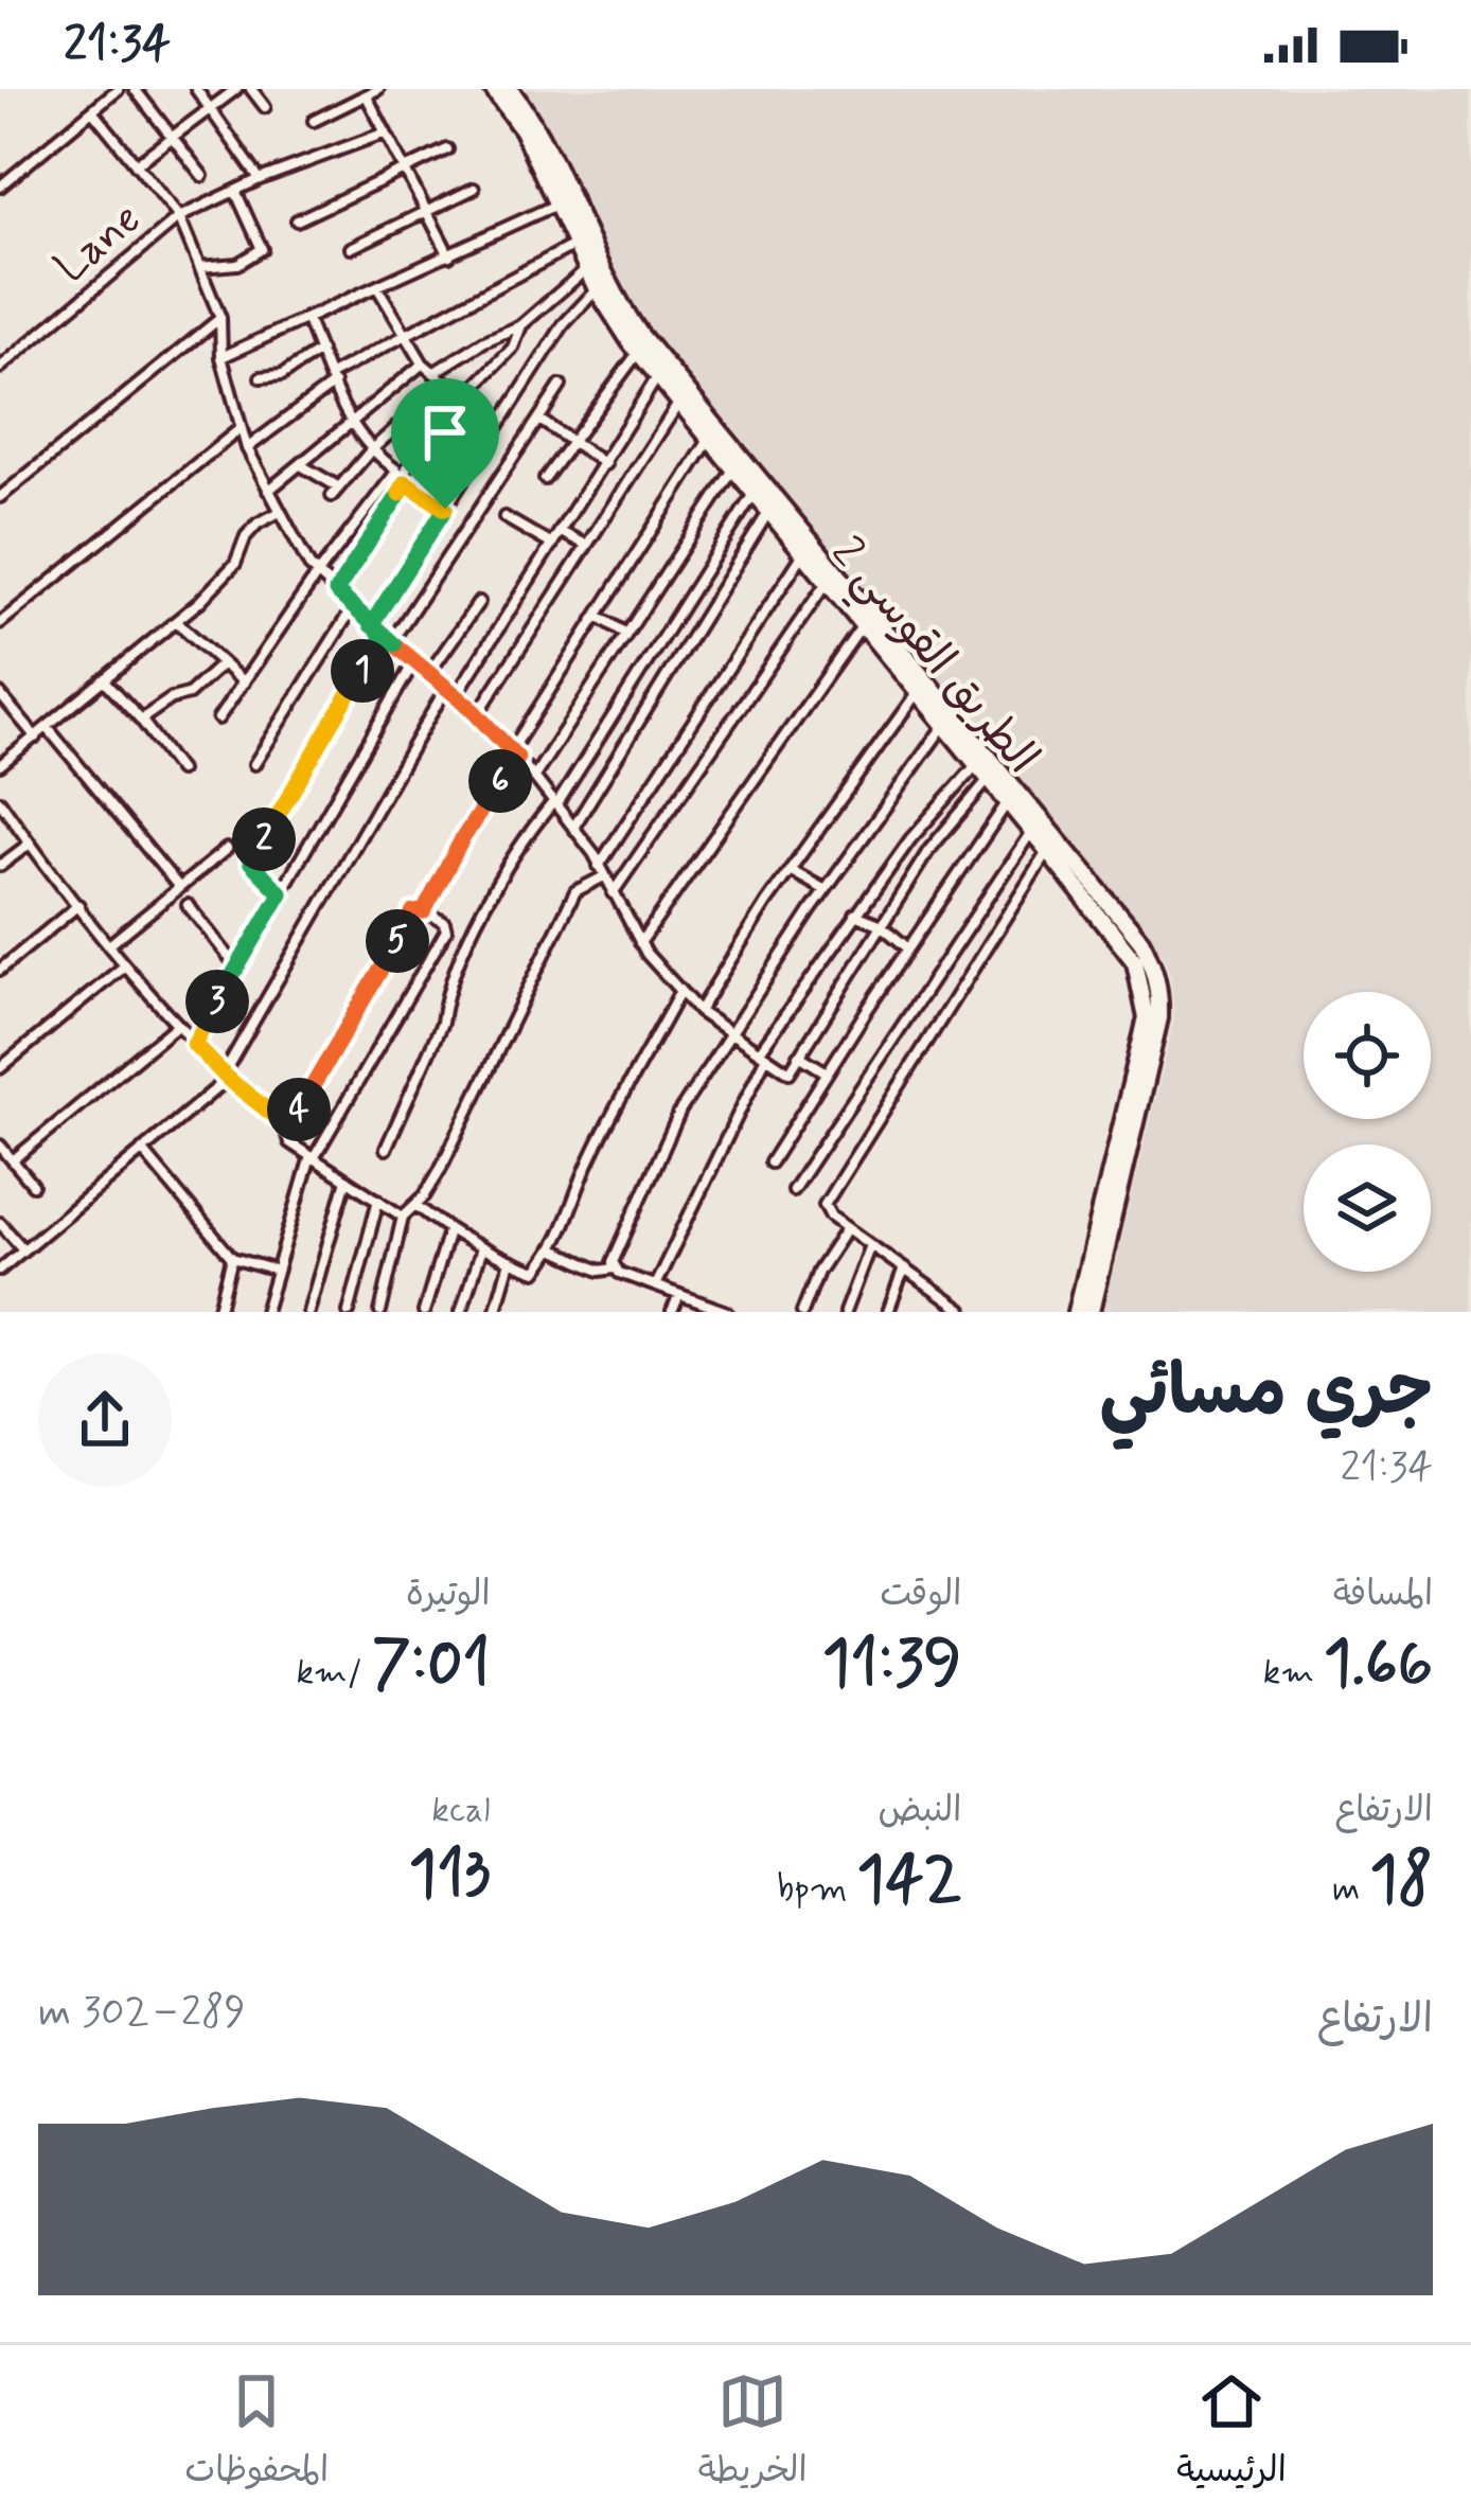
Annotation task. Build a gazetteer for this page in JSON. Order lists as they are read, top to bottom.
{
  "streets": {
    "highway": ["الطريق القوسي 2"],
    "street": ["Lane"]
  },
  "page": {
    "status": "21:34",
    "pins": [
      "1",
      "6",
      "2",
      "5",
      "3",
      "4"
    ],
    "heading": ["جري مسائي", "21:34"],
    "stats": [
      ["المسافة", "1.66 km"],
      ["الوقت", "11:39"],
      ["الوتيرة", "7:01 /km"],
      ["الارتفاع", "18 m"],
      ["النبض", "142 bpm"],
      ["kcal", "113"]
    ],
    "chart": ["الارتفاع", "289–302 m"],
    "tabs": ["الرئيسية", "الخريطة", "المحفوظات"]
  }
}
